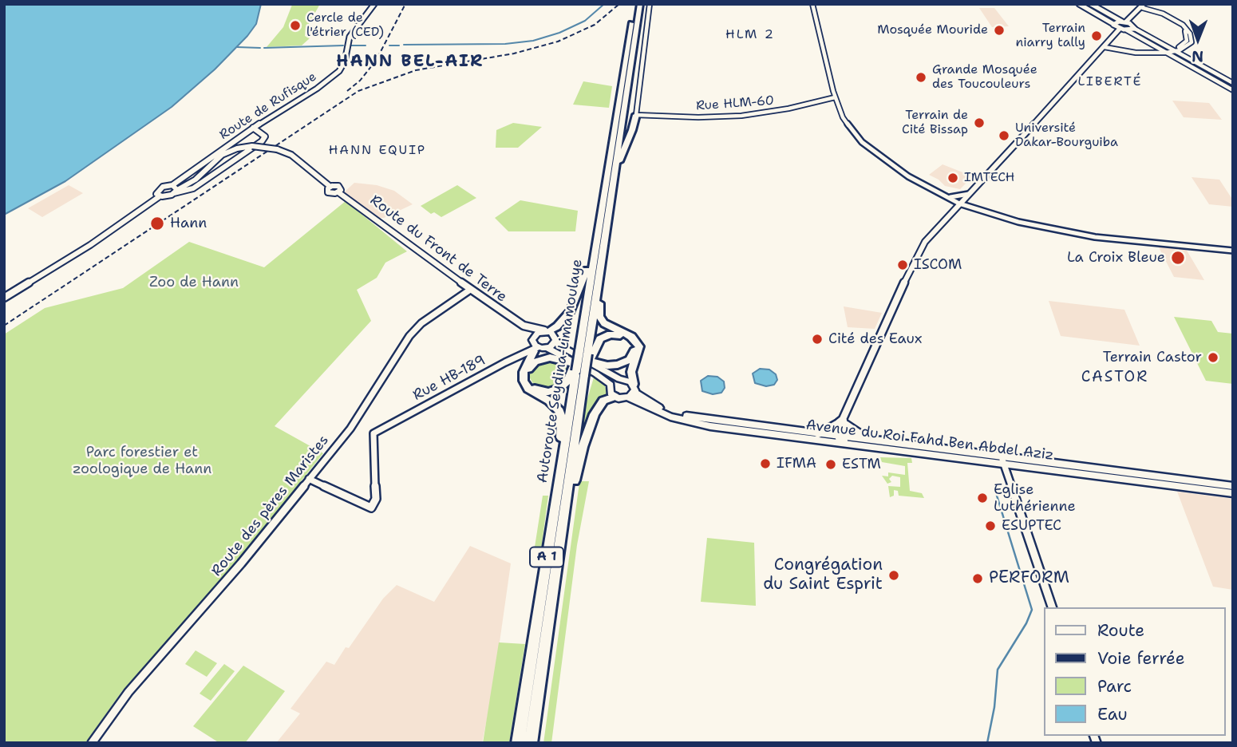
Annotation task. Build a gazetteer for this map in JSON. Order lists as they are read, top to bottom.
{
  "streets": {
    "highway": ["Autoroute Seydina-Limamoulaye", "A 1"],
    "main road": ["Route de Rufisque", "Route du Front de Terre", "Avenue du Roi Fahd Ben Abdel Aziz"],
    "street": ["Rue HLM-60", "Rue HB-189", "Route des pères Maristes"]
  },
  "crossings": [
    ["Route de Rufisque", "Route du Front de Terre"],
    ["Route du Front de Terre", "Route des pères Maristes"],
    ["Rue HB-189", "Route des pères Maristes"]
  ],
  "districts": [
    "HLM 2",
    "HANN BEL-AIR",
    "LIBERTÉ",
    "HANN EQUIP",
    "CASTOR"
  ],
  "parks": ["Zoo de Hann", "Parc forestier et zoologique de Hann"],
  "places": [
    "Cercle de l'étrier (CED)",
    "Mosquée Mouride",
    "Terrain niarry tally",
    "Grande Mosquée des Toucouleurs",
    "Terrain de Cité Bissap",
    "Université Dakar-Bourguiba",
    "IMTECH",
    "Hann",
    "La Croix Bleue",
    "ISCOM",
    "Cité des Eaux",
    "Terrain Castor",
    "IFMA",
    "ESTM",
    "Eglise Luthérienne",
    "ESUPTEC",
    "Congrégation du Saint Esprit",
    "PERFORM"
  ],
  "legend": [
    "Route",
    "Voie ferrée",
    "Parc",
    "Eau"
  ],
  "north": "bottom"
}
